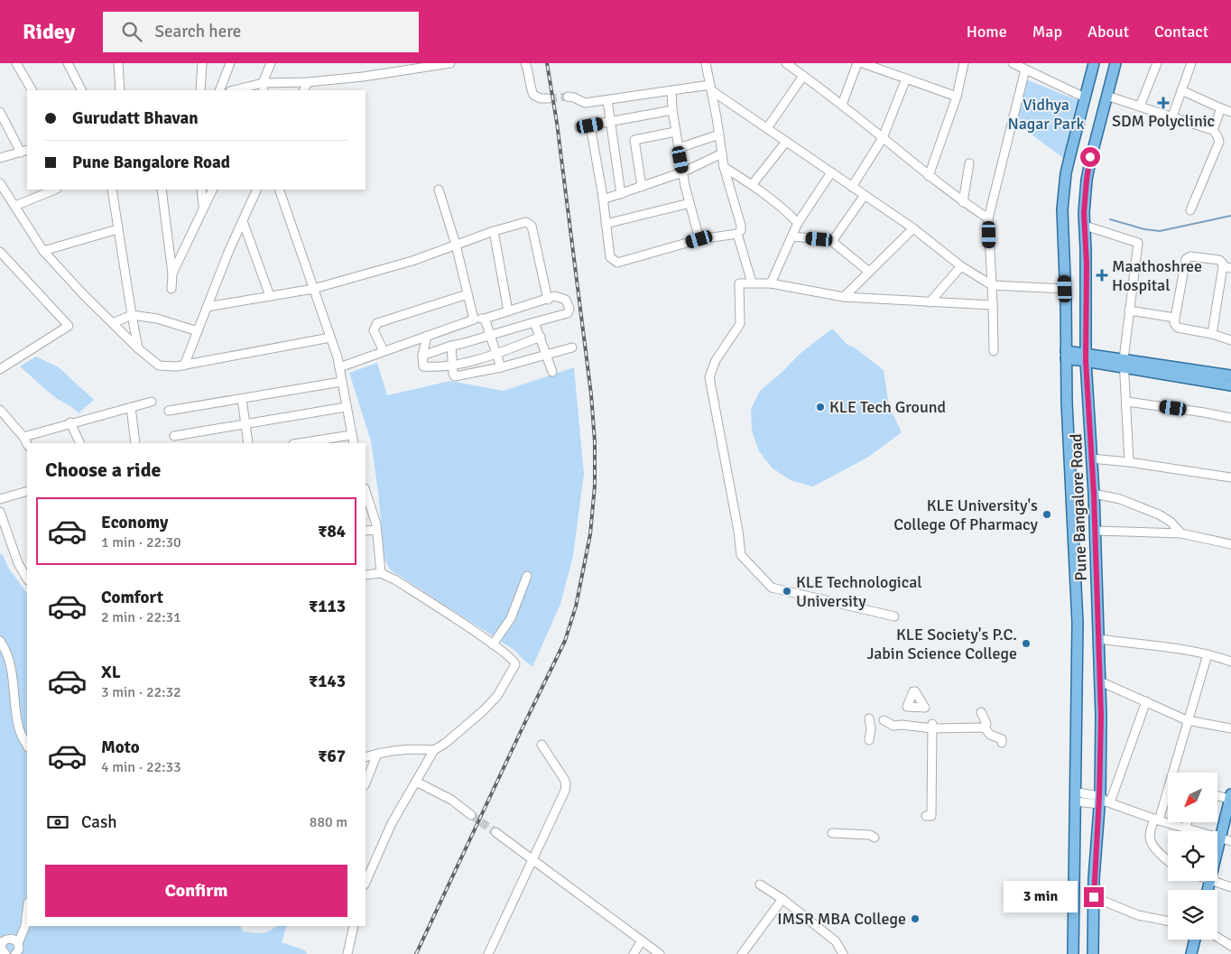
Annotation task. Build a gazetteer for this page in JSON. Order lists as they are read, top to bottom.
{
  "streets": {
    "main road": ["Pune Bangalore Road"]
  },
  "parks": ["Vidhya Nagar Park"],
  "places": {
    "health": ["SDM Polyclinic", "Maathoshree Hospital"],
    "other": [
      "KLE Tech Ground",
      "KLE University's College Of Pharmacy",
      "KLE Technological University",
      "KLE Society's P.C. Jabin Science College",
      "IMSR MBA College"
    ]
  },
  "north": "bottom left",
  "page": {
    "header": "Ridey",
    "search": "Search here",
    "nav": [
      "Home",
      "Map",
      "About",
      "Contact"
    ],
    "banner": ["Gurudatt Bhavan", "Pune Bangalore Road"],
    "heading": "Choose a ride",
    "list": [
      {
        "name": "Economy",
        "note": "1 min · 22:30",
        "value": "₹84"
      },
      {
        "name": "Comfort",
        "note": "2 min · 22:31",
        "value": "₹113"
      },
      {
        "name": "XL",
        "note": "3 min · 22:32",
        "value": "₹143"
      },
      {
        "name": "Moto",
        "note": "4 min · 22:33",
        "value": "₹67"
      }
    ],
    "pay": ["Cash", "880 m"],
    "buttons": "Confirm",
    "bubble": "3 min"
  }
}
